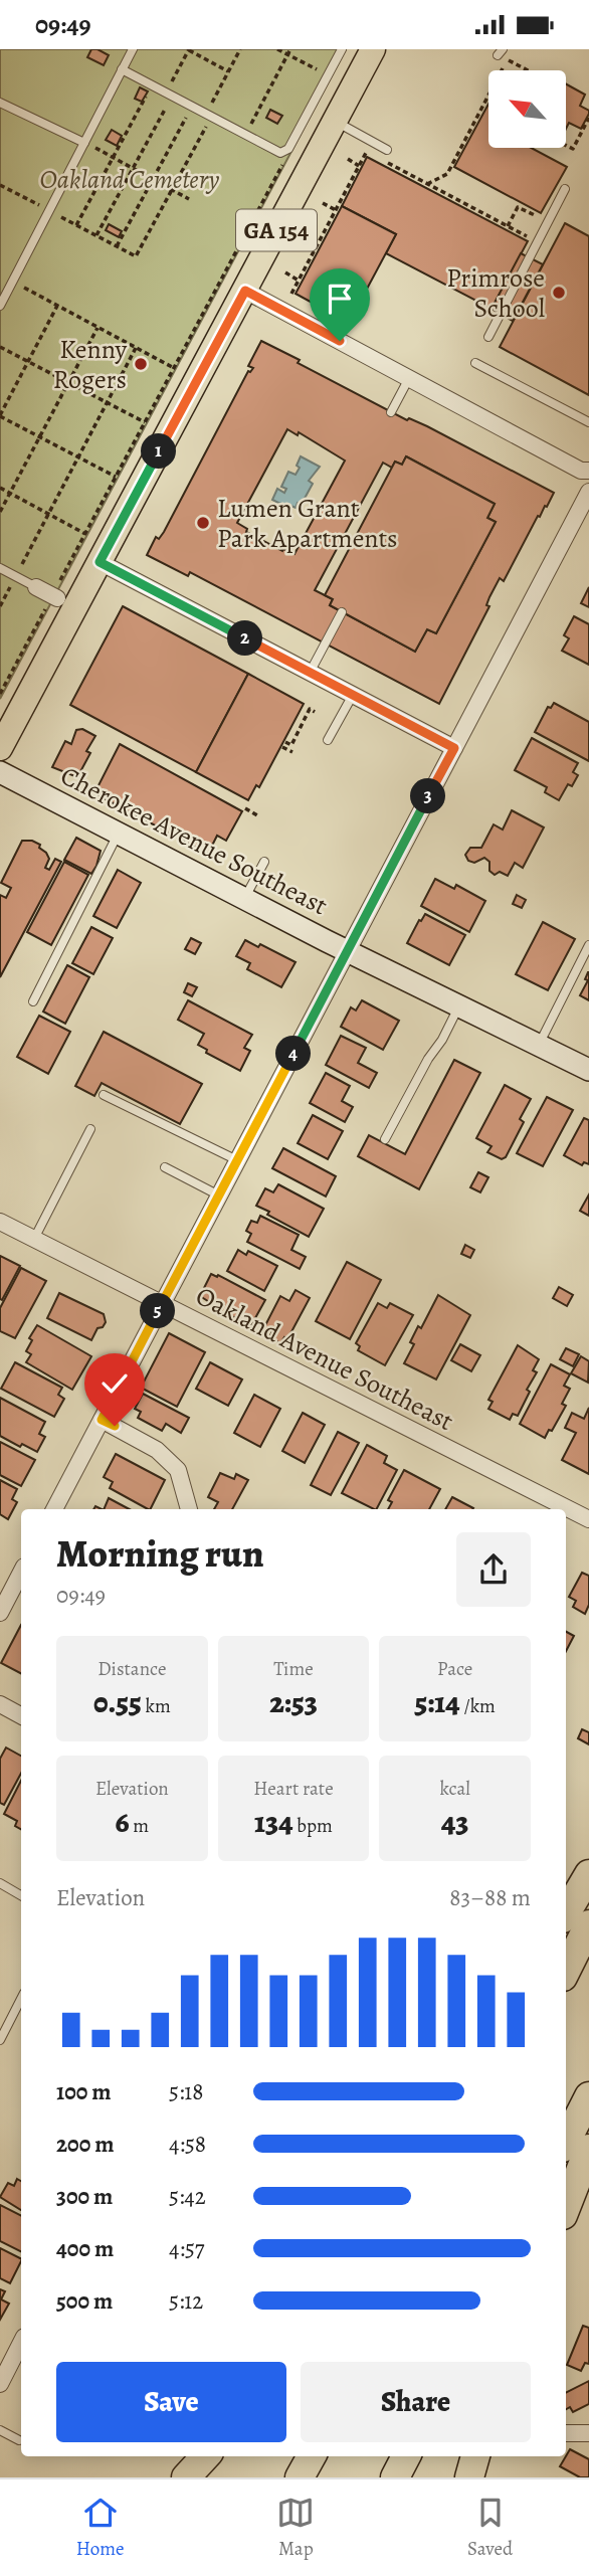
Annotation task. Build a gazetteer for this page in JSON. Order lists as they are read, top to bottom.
{
  "streets": {
    "main road": ["GA 154"],
    "street": ["Cherokee Avenue Southeast", "Oakland Avenue Southeast"]
  },
  "parks": ["Oakland Cemetery"],
  "places": ["Primrose School", "Kenny Rogers", "Lumen Grant Park Apartments"],
  "north": "top left",
  "page": {
    "status": "09:49",
    "pins": [
      "1",
      "2",
      "3",
      "4",
      "5"
    ],
    "heading": ["Morning run", "09:49"],
    "stats": [
      ["Distance", "0.55 km"],
      ["Time", "2:53"],
      ["Pace", "5:14 /km"],
      ["Elevation", "6 m"],
      ["Heart rate", "134 bpm"],
      ["kcal", "43"]
    ],
    "chart": ["Elevation", "83–88 m"],
    "list": [
      {
        "name": "100 m",
        "note": "5:18"
      },
      {
        "name": "200 m",
        "note": "4:58"
      },
      {
        "name": "300 m",
        "note": "5:42"
      },
      {
        "name": "400 m",
        "note": "4:57"
      },
      {
        "name": "500 m",
        "note": "5:12"
      }
    ],
    "buttons": ["Save", "Share"],
    "tabs": ["Home", "Map", "Saved"]
  }
}
